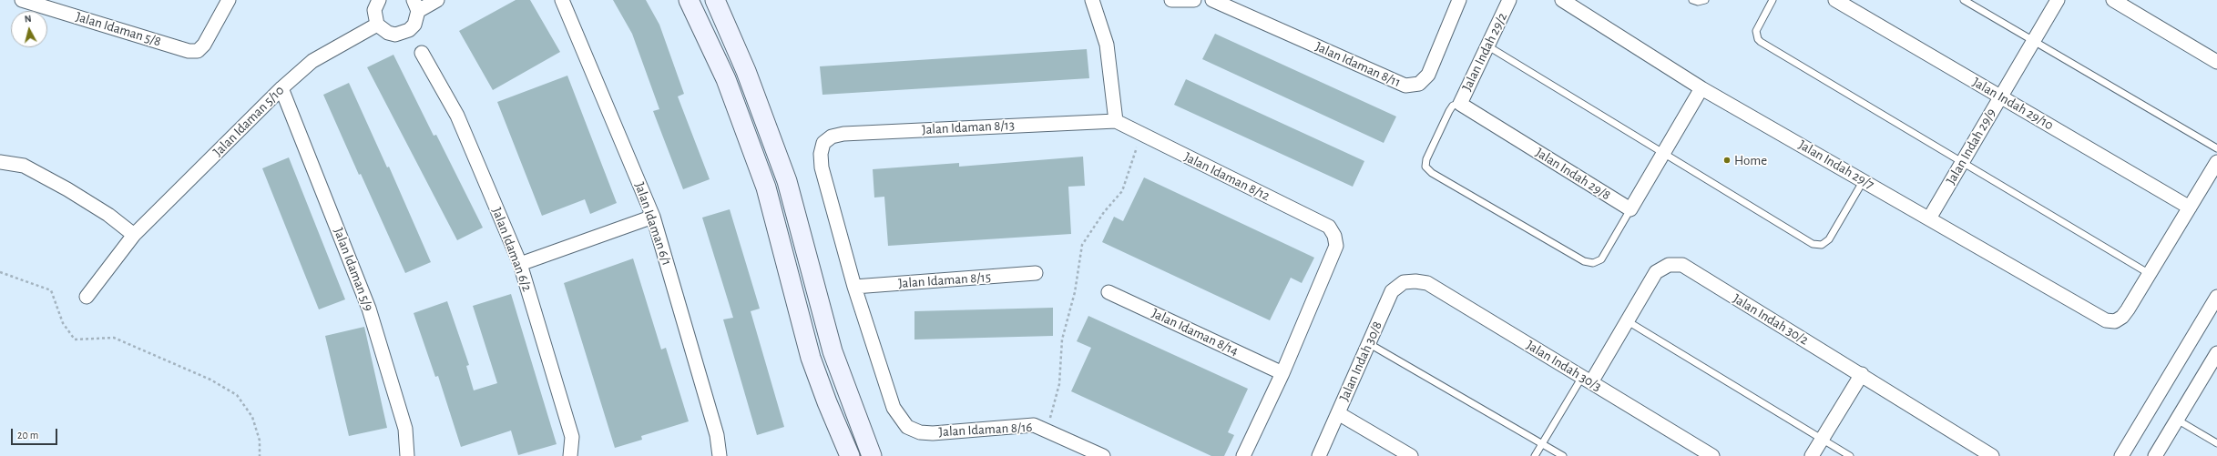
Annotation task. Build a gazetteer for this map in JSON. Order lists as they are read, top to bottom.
{
  "streets": {
    "street": [
      "Jalan Idaman 5/8",
      "Jalan Indah 29/2",
      "Jalan Idaman 8/11",
      "Jalan Indah 29/10",
      "Jalan Idaman 5/10",
      "Jalan Idaman 8/13",
      "Jalan Indah 29/9",
      "Jalan Indah 29/7",
      "Jalan Indah 29/8",
      "Jalan Idaman 8/12",
      "Jalan Idaman 6/1",
      "Jalan Idaman 6/2",
      "Jalan Idaman 5/9",
      "Jalan Idaman 8/15",
      "Jalan Indah 30/2",
      "Jalan Idaman 8/14",
      "Jalan Indah 30/8",
      "Jalan Indah 30/3",
      "Jalan Idaman 8/16"
    ]
  },
  "crossings": [
    ["Jalan Indah 29/2", "Jalan Indah 29/8"],
    ["Jalan Indah 29/10", "Jalan Indah 29/9"],
    ["Jalan Idaman 5/10", "Jalan Idaman 5/9"],
    ["Jalan Idaman 8/13", "Jalan Idaman 8/12"],
    ["Jalan Idaman 8/13", "Jalan Idaman 8/15"],
    ["Jalan Idaman 8/13", "Jalan Idaman 8/16"],
    ["Jalan Indah 29/9", "Jalan Indah 29/7"],
    ["Jalan Idaman 8/12", "Jalan Idaman 8/14"],
    ["Jalan Idaman 8/15", "Jalan Idaman 8/16"],
    ["Jalan Indah 30/2", "Jalan Indah 30/3"],
    ["Jalan Indah 30/8", "Jalan Indah 30/3"]
  ],
  "places": ["Home"],
  "scale_bar": "20 m",
  "north": "top"
}
